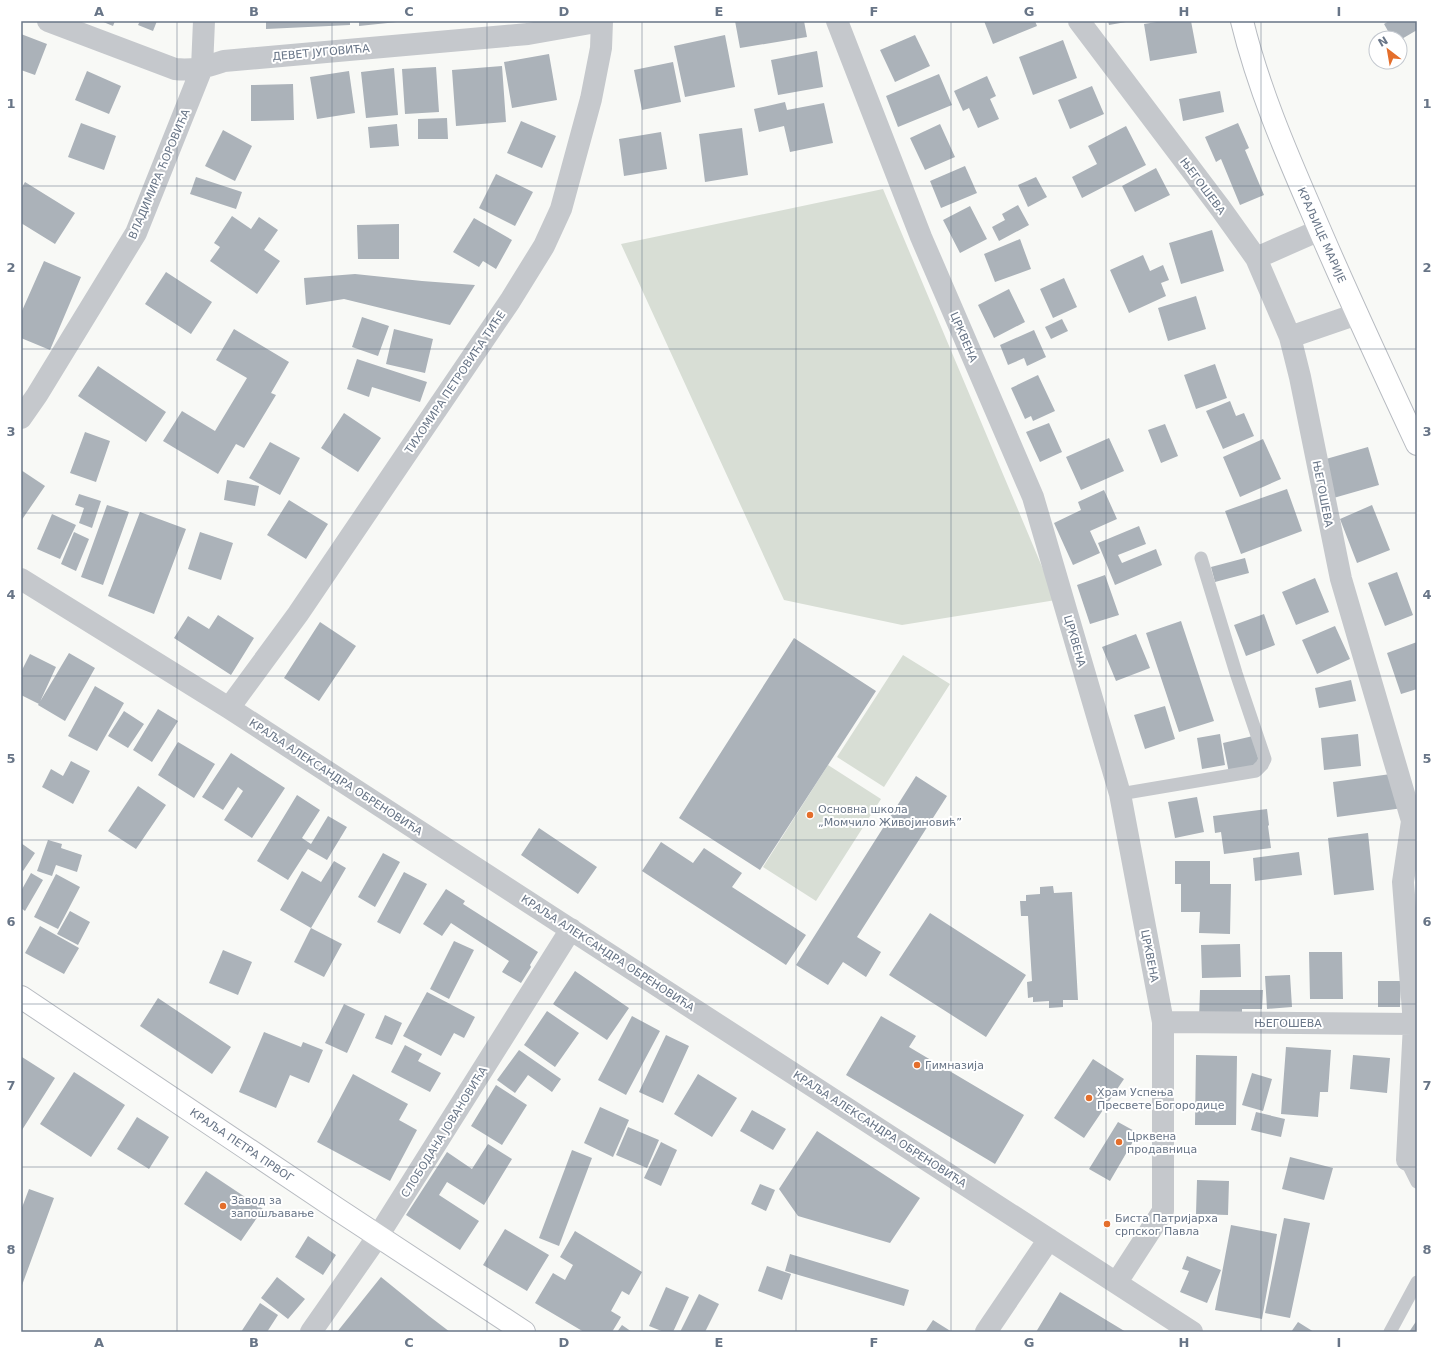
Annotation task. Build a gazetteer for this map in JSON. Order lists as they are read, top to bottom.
{
  "streets": {
    "main road": ["КРАЉИЦЕ МАРИЈЕ", "КРАЉА ПЕТРА ПРВОГ"],
    "street": [
      "ДЕВЕТ ЈУГОВИЋА",
      "ВЛАДИМИРА ЋОРОВИЋА",
      "ЊЕГОШЕВА",
      "ЦРКВЕНА",
      "ТИХОМИРА ПЕТРОВИЋА ТИЋЕ",
      "КРАЉА АЛЕКСАНДРА ОБРЕНОВИЋА",
      "СЛОБОДАНА ЈОВАНОВИЋА"
    ]
  },
  "crossings": [
    ["ДЕВЕТ ЈУГОВИЋА", "ВЛАДИМИРА ЋОРОВИЋА"],
    ["ДЕВЕТ ЈУГОВИЋА", "ТИХОМИРА ПЕТРОВИЋА ТИЋЕ"],
    ["ЊЕГОШЕВА", "ЦРКВЕНА"],
    ["ЦРКВЕНА", "КРАЉА АЛЕКСАНДРА ОБРЕНОВИЋА"],
    ["ТИХОМИРА ПЕТРОВИЋА ТИЋЕ", "КРАЉА АЛЕКСАНДРА ОБРЕНОВИЋА"],
    ["КРАЉА АЛЕКСАНДРА ОБРЕНОВИЋА", "СЛОБОДАНА ЈОВАНОВИЋА"],
    ["СЛОБОДАНА ЈОВАНОВИЋА", "КРАЉА ПЕТРА ПРВОГ"]
  ],
  "places": [
    "Основна школа „Момчило Живојиновић”",
    "Гимназија",
    "Храм Успења Пресвете Богородице",
    "Црквена продавница",
    "Завод за запошљавање",
    "Биста Патријарха српског Павла"
  ],
  "north": "top left",
  "grid": {
    "columns": [
      "A",
      "B",
      "C",
      "D",
      "E",
      "F",
      "G",
      "H",
      "I"
    ],
    "rows": [
      "1",
      "2",
      "3",
      "4",
      "5",
      "6",
      "7",
      "8"
    ]
  }
}
